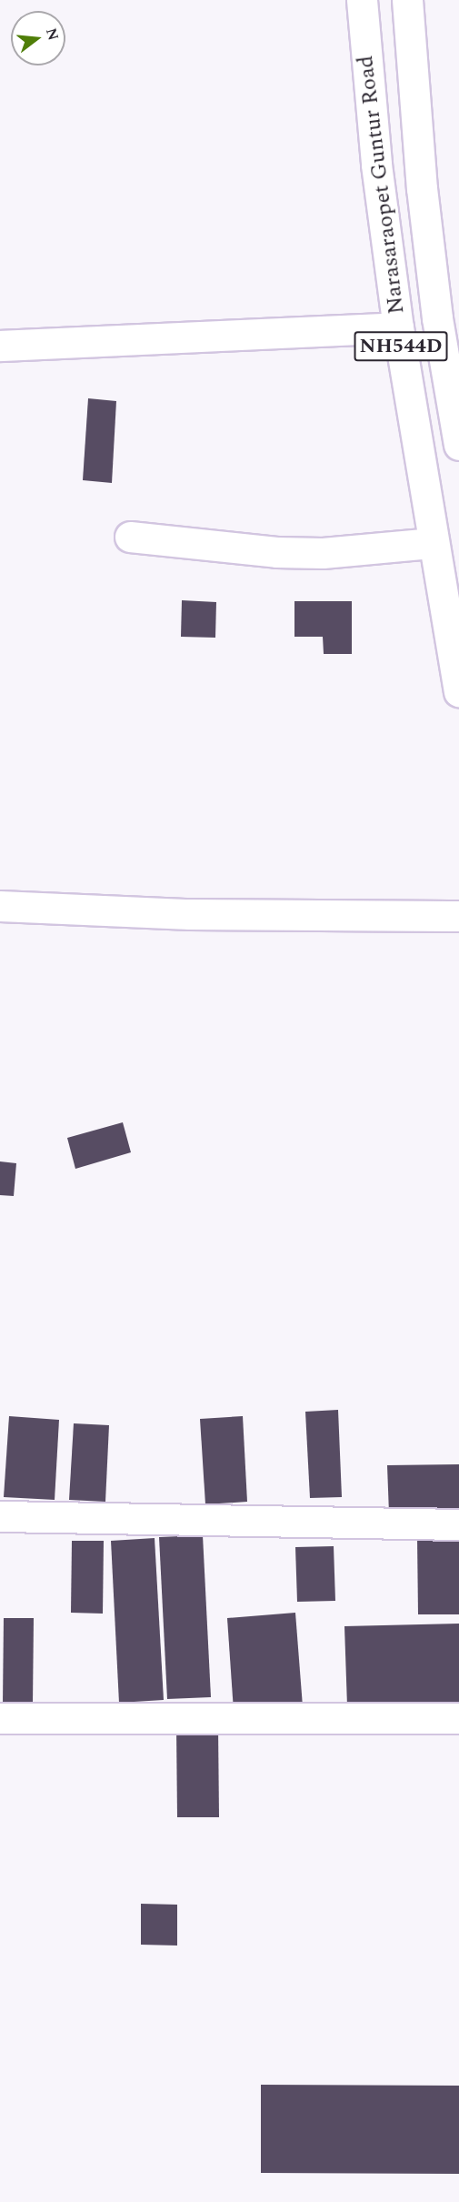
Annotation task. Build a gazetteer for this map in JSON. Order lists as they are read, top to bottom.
{
  "streets": {
    "main road": ["Narasaraopet Guntur Road", "NH544D"]
  },
  "north": "right"
}
